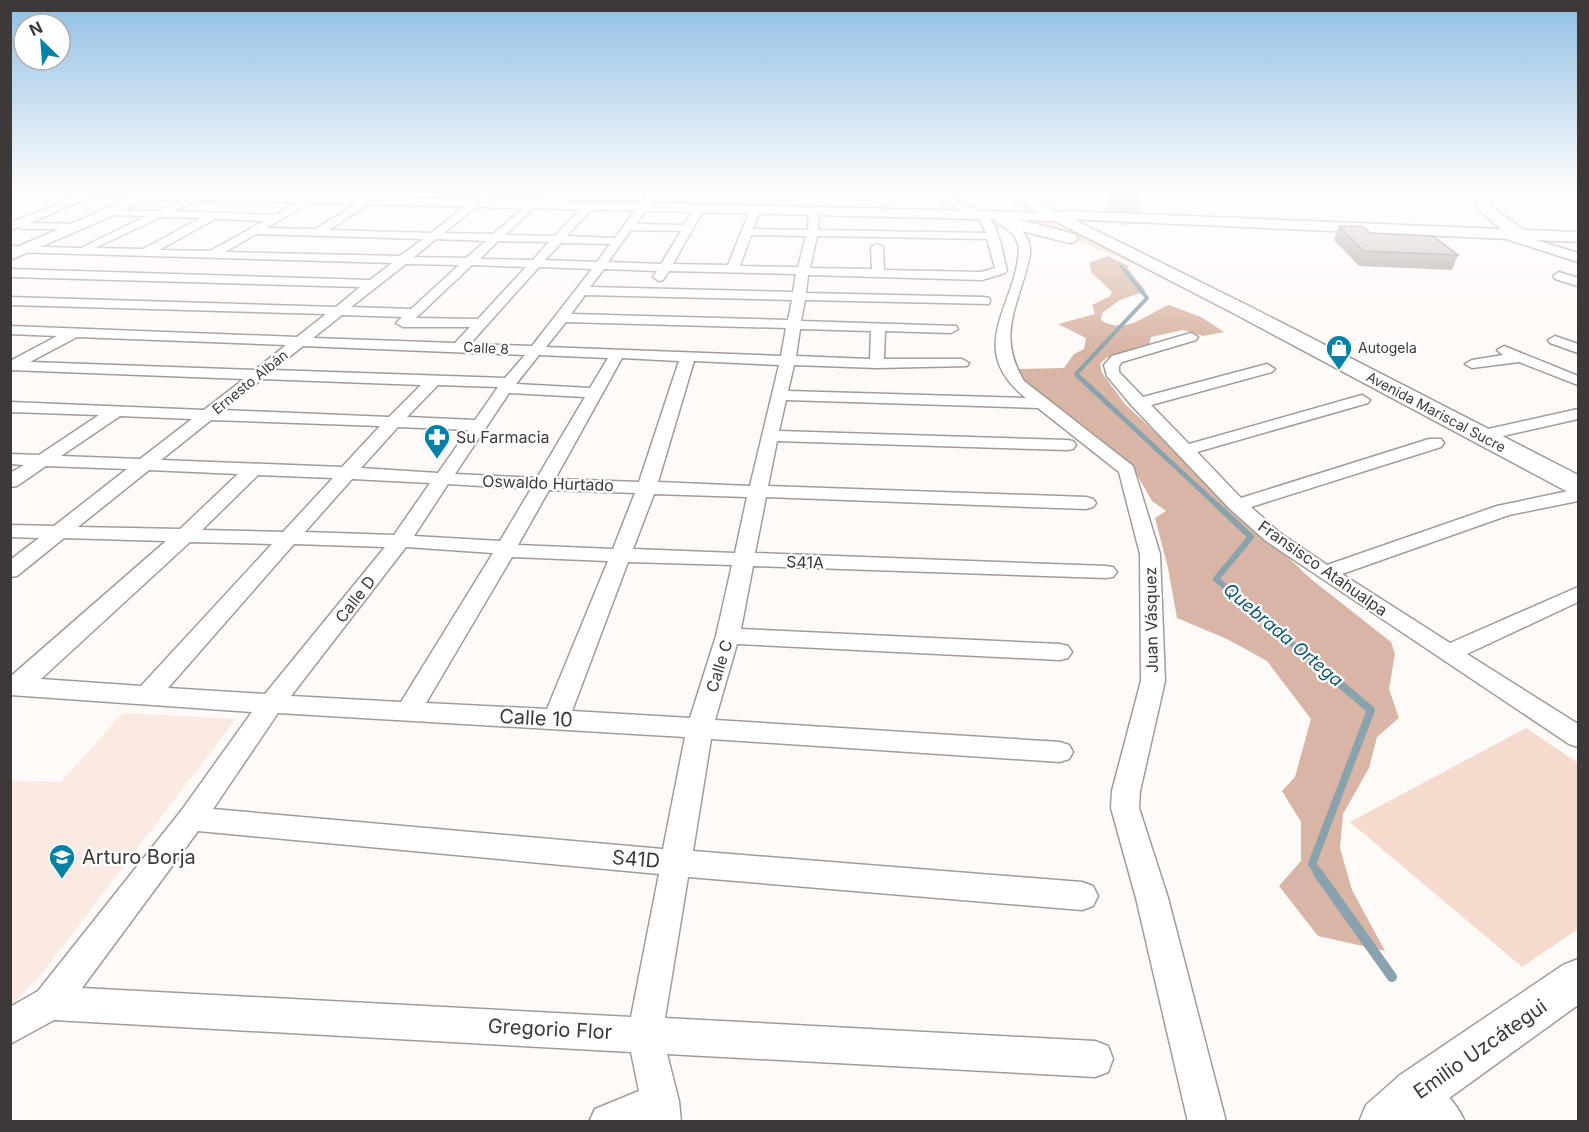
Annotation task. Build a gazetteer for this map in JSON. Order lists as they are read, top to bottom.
{
  "streets": {
    "main road": ["Avenida Mariscal Sucre"],
    "street": [
      "Calle 8",
      "Ernesto Albán",
      "Oswaldo Hurtado",
      "S41A",
      "Fransisco Atahualpa",
      "Calle D",
      "Juan Vásquez",
      "Calle C",
      "Calle 10",
      "S41D",
      "Gregorio Flor",
      "Emilio Uzcátegui"
    ]
  },
  "crossings": [
    ["Calle 8", "Ernesto Albán"],
    ["Calle 8", "Calle D"],
    ["Calle 8", "Calle C"],
    ["Ernesto Albán", "Oswaldo Hurtado"],
    ["Ernesto Albán", "S41A"],
    ["Oswaldo Hurtado", "Calle D"],
    ["Oswaldo Hurtado", "Calle C"],
    ["S41A", "Calle D"],
    ["S41A", "Calle C"],
    ["Calle D", "Calle 10"],
    ["Calle D", "S41D"],
    ["Calle D", "Gregorio Flor"],
    ["Calle C", "Calle 10"],
    ["Calle C", "S41D"],
    ["Calle C", "Gregorio Flor"]
  ],
  "water": ["Quebrada Ortega"],
  "places": {
    "shop": ["Autogela"],
    "pharmacy": ["Su Farmacia"],
    "school or university": ["Arturo Borja"]
  },
  "north": "top left"
}
